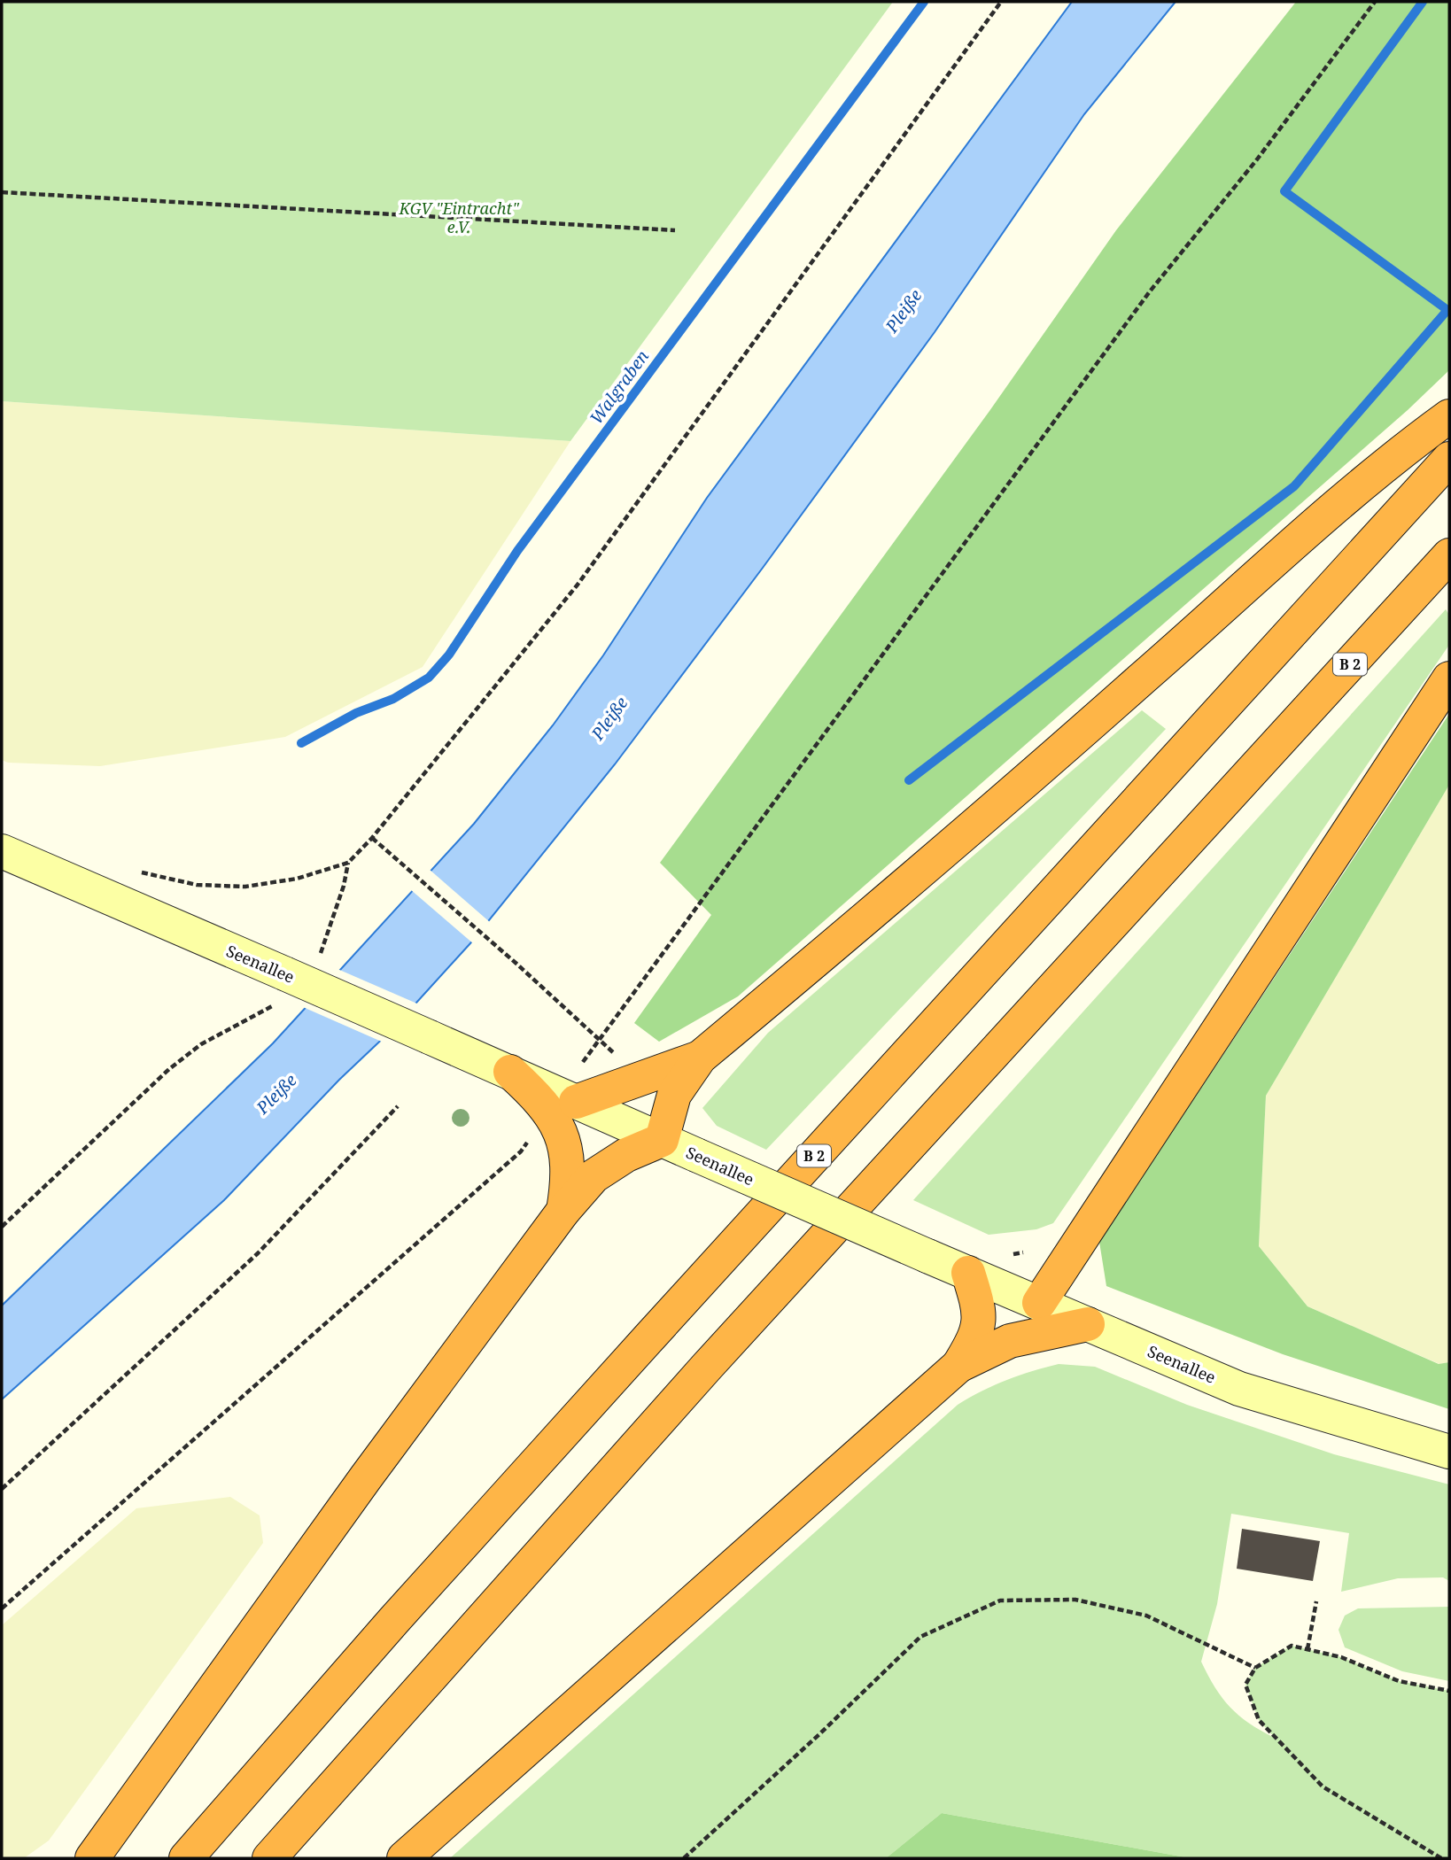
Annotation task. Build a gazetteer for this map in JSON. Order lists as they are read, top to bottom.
{
  "streets": {
    "highway": ["B 2"],
    "main road": ["Seenallee"]
  },
  "water": ["Pleiße", "Walgraben"],
  "parks": ["KGV \"Eintracht\" e.V."]
}
